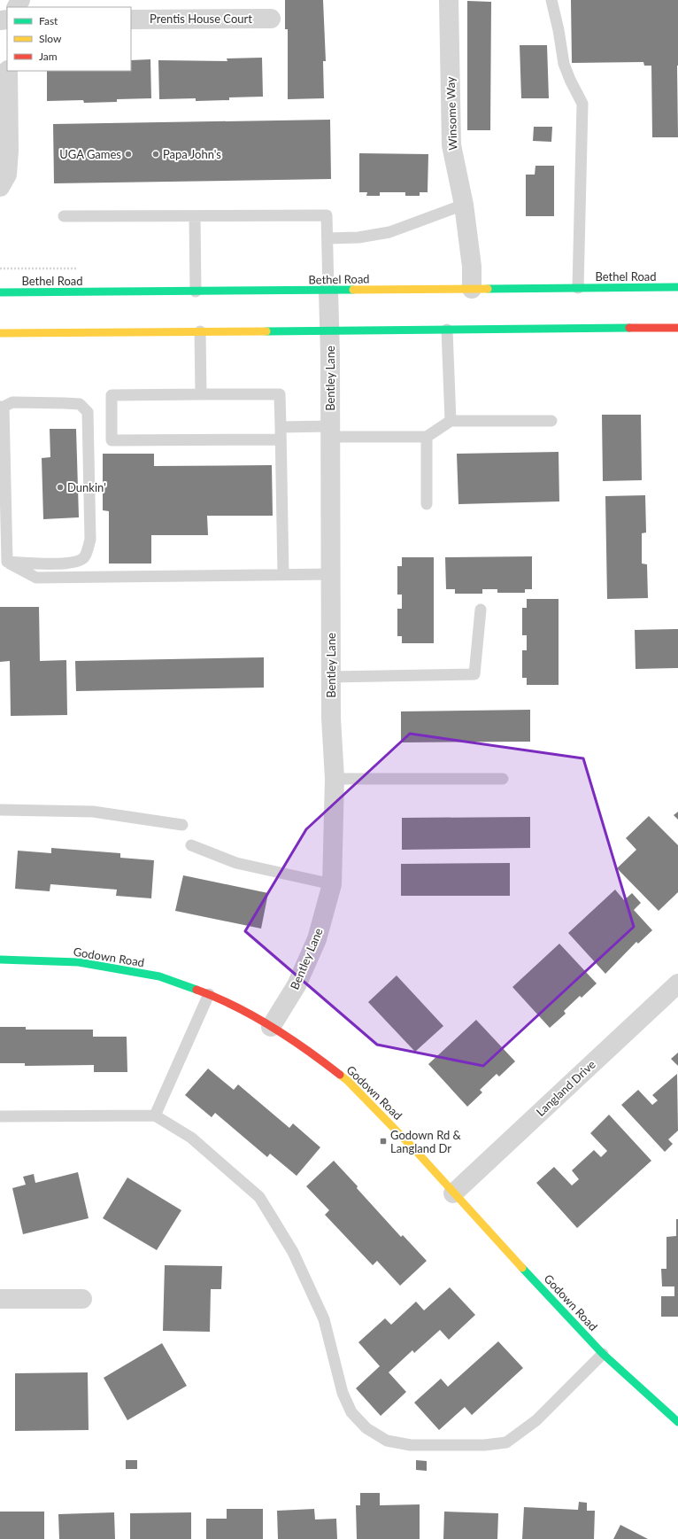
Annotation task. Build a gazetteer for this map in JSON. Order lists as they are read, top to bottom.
{
  "streets": {
    "main road": ["Bethel Road", "Godown Road"],
    "street": [
      "Prentis House Court",
      "Winsome Way",
      "Bentley Lane",
      "Langland Drive"
    ]
  },
  "crossings": [
    ["Winsome Way", "Bethel Road"],
    ["Bethel Road", "Bentley Lane"],
    ["Bentley Lane", "Godown Road"],
    ["Godown Road", "Langland Drive"]
  ],
  "places": {
    "other": ["UGA Games", "Papa John's", "Dunkin'"],
    "transit": ["Godown Rd & Langland Dr"]
  },
  "legend": ["Fast", "Slow", "Jam"]
}
